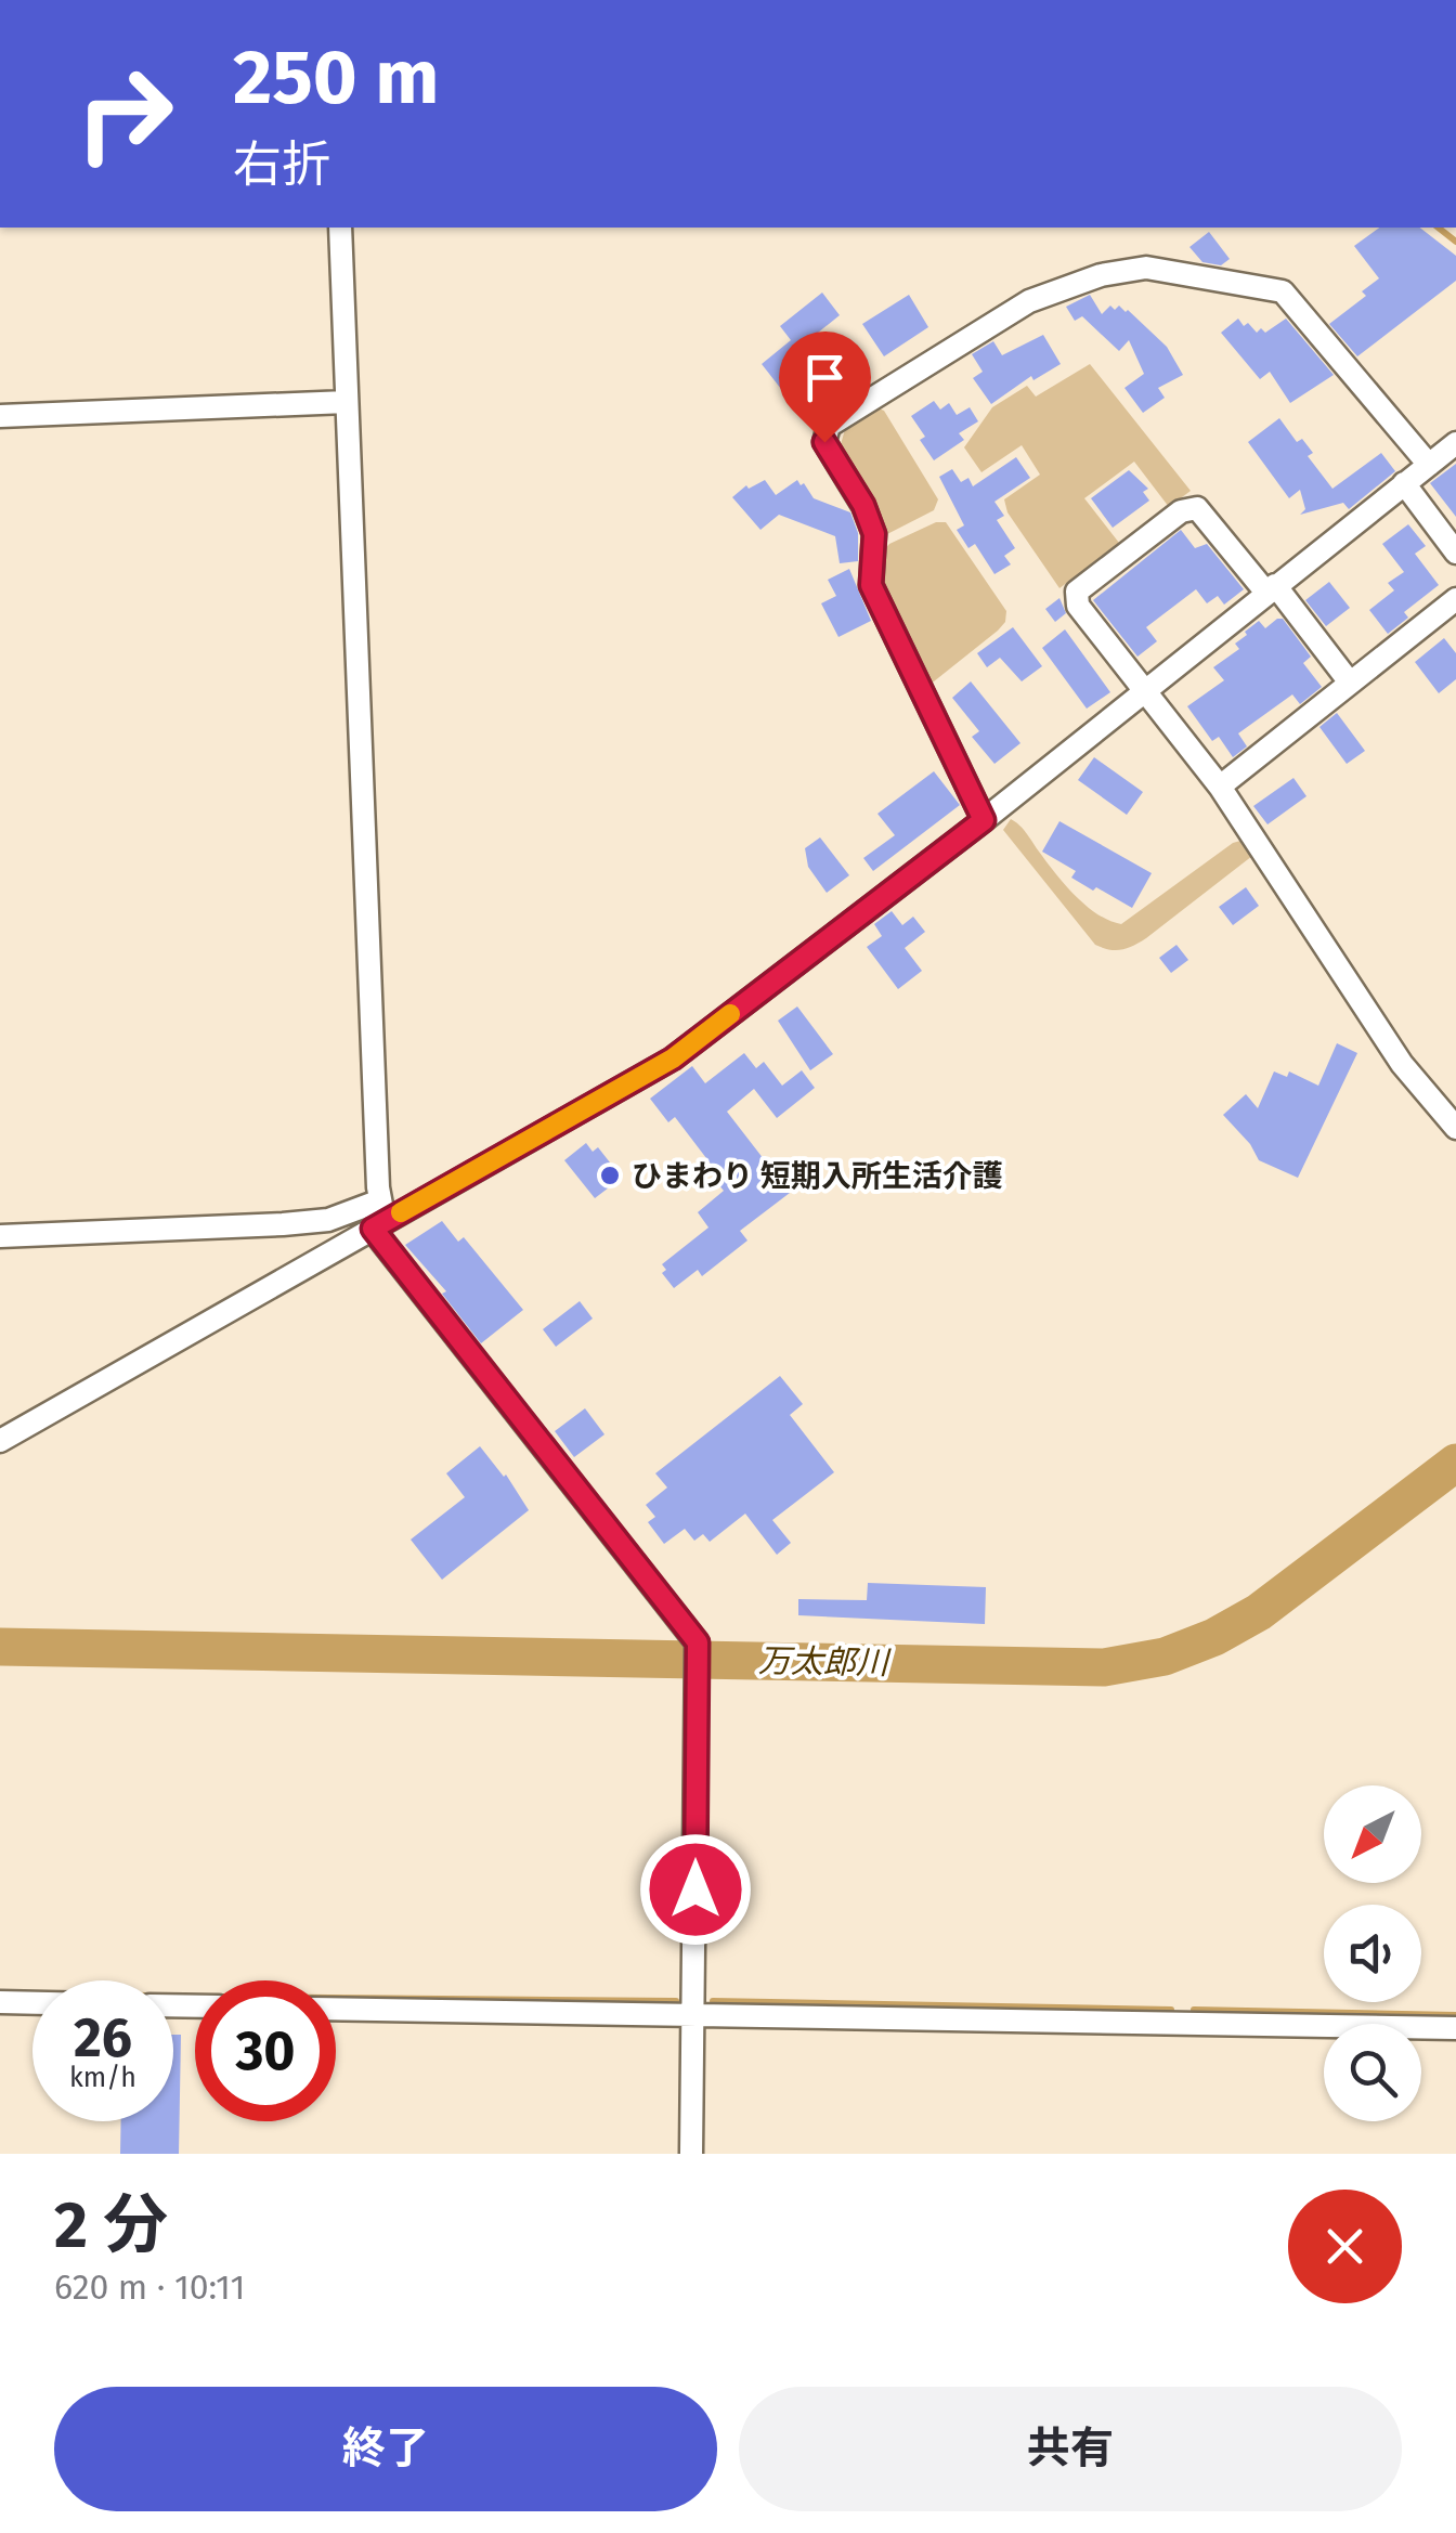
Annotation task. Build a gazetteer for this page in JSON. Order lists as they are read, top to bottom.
{
  "water": ["万太郎川"],
  "places": ["ひまわり 短期入所生活介護"],
  "north": "bottom left",
  "page": {
    "turn": ["250 m", "右折"],
    "speed": "26 km/h",
    "limit": "30",
    "heading": ["2 分", "620 m · 10:11"],
    "buttons": ["終了", "共有"]
  }
}
